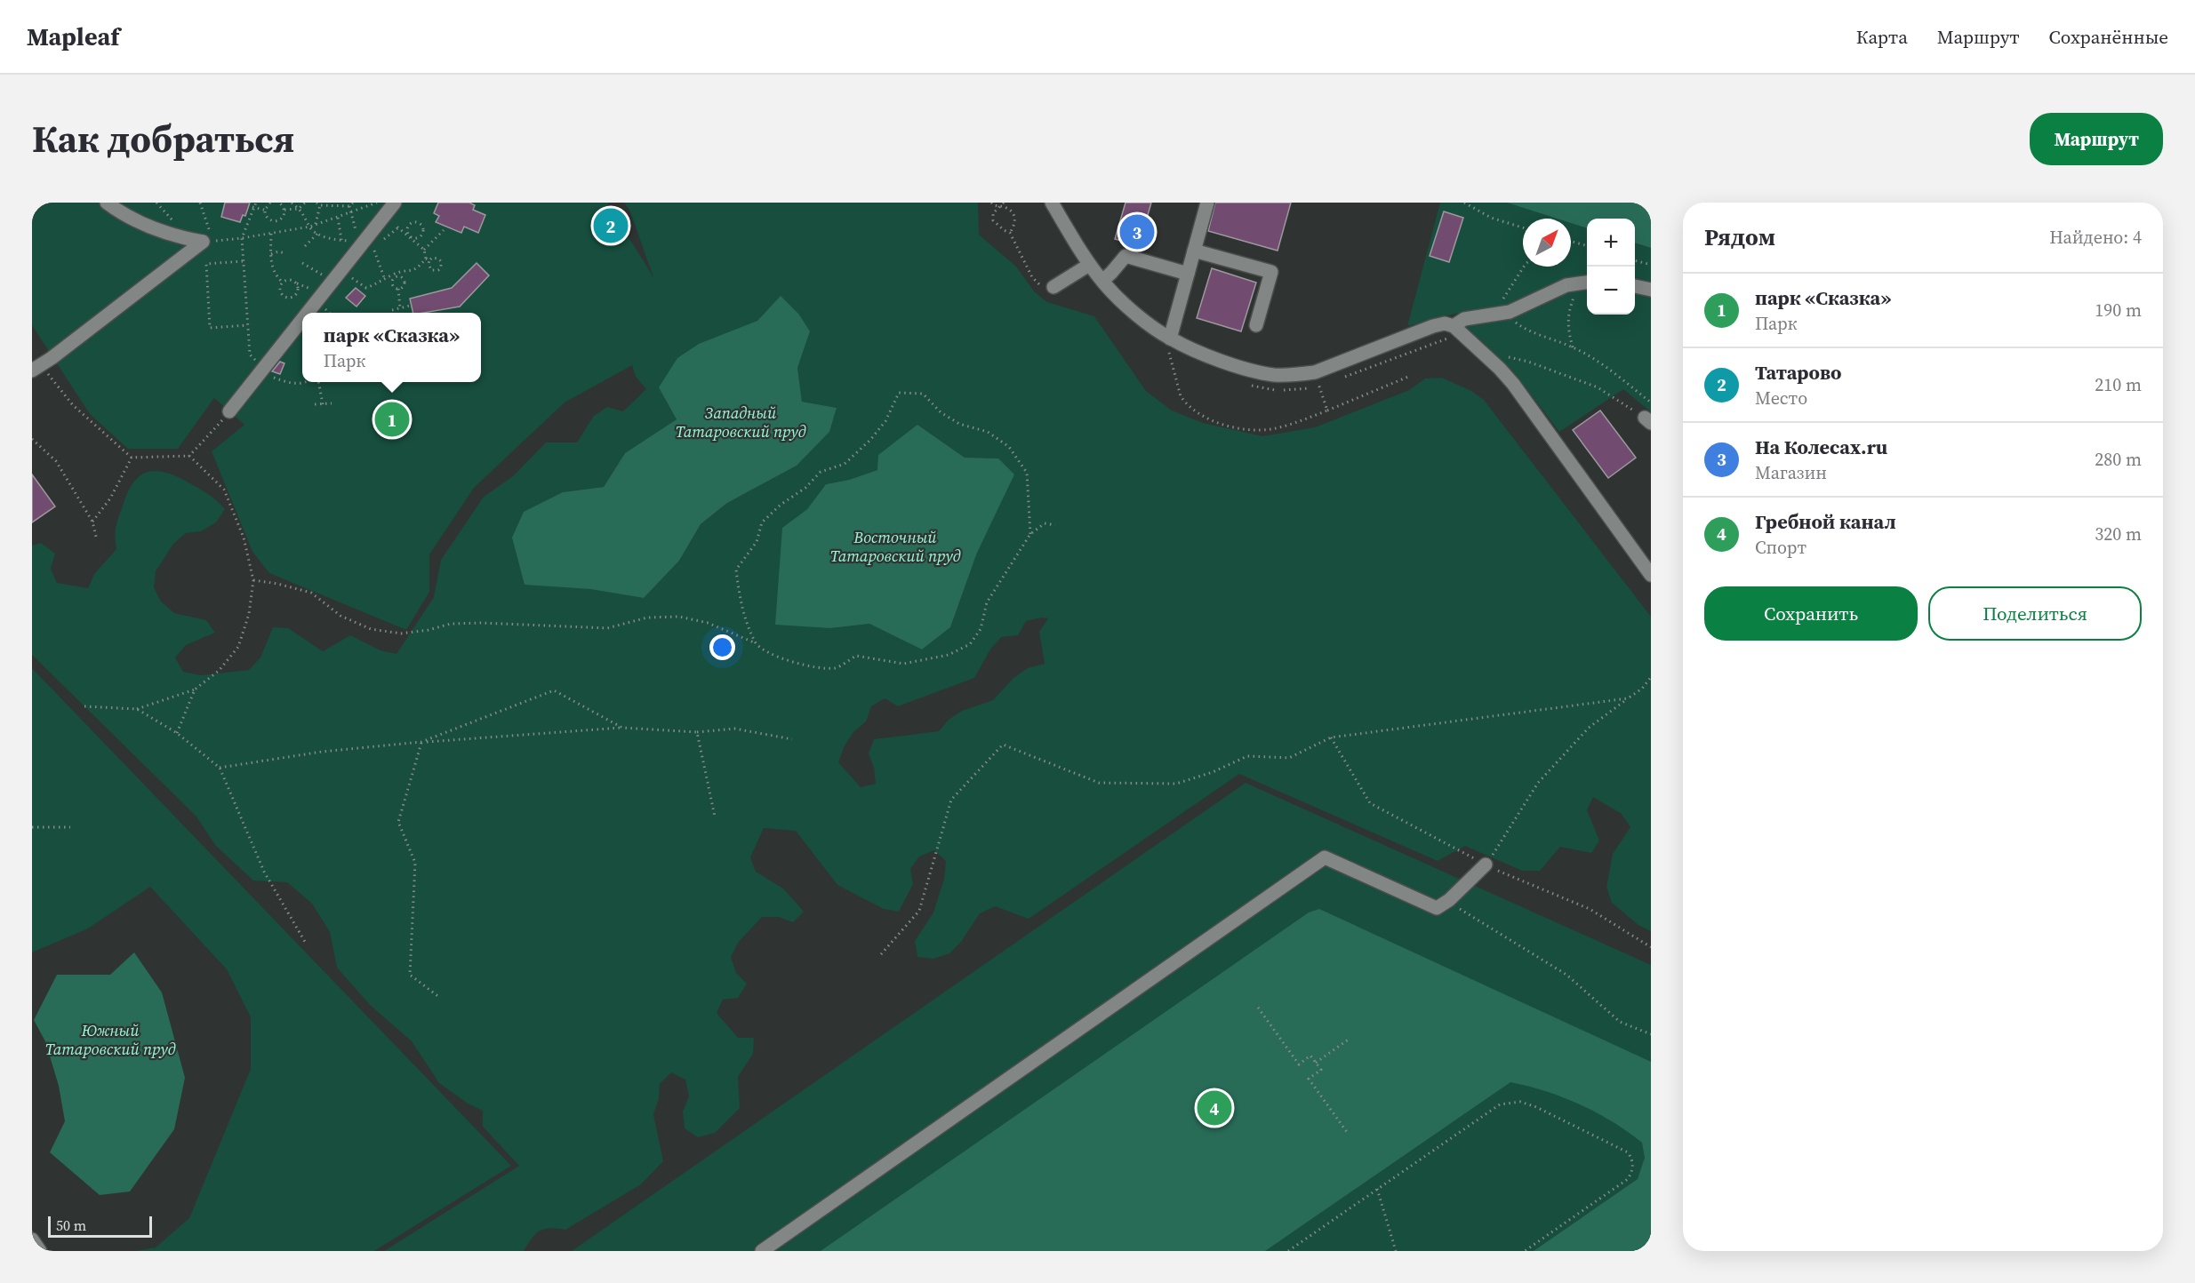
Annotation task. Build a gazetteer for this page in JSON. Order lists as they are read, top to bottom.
{
  "water": ["Западный Татаровский пруд", "Восточный Татаровский пруд", "Южный Татаровский пруд"],
  "scale_bar": "50 m",
  "north": "top right",
  "page": {
    "header": "Mapleaf",
    "nav": ["Карта", "Маршрут", "Сохранённые"],
    "title": "Как добраться",
    "buttons": [
      "Маршрут",
      ["Сохранить", "Поделиться"]
    ],
    "heading": ["Рядом", "Найдено: 4"],
    "pins": [
      "2",
      "3",
      "1",
      "4"
    ],
    "map_buttons": ["+", "−"],
    "list": [
      {
        "mark": "1",
        "name": "парк «Сказка»",
        "note": "Парк",
        "value": "190 m"
      },
      {
        "mark": "2",
        "name": "Татарово",
        "note": "Место",
        "value": "210 m"
      },
      {
        "mark": "3",
        "name": "На Колесах.ru",
        "note": "Магазин",
        "value": "280 m"
      },
      {
        "mark": "4",
        "name": "Гребной канал",
        "note": "Спорт",
        "value": "320 m"
      }
    ],
    "popup": ["парк «Сказка»", "Парк"],
    "scale": "50 m"
  }
}
